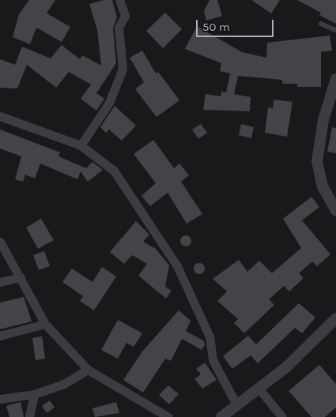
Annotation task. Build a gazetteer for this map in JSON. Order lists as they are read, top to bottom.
{
  "scale_bar": "50 m"
}
